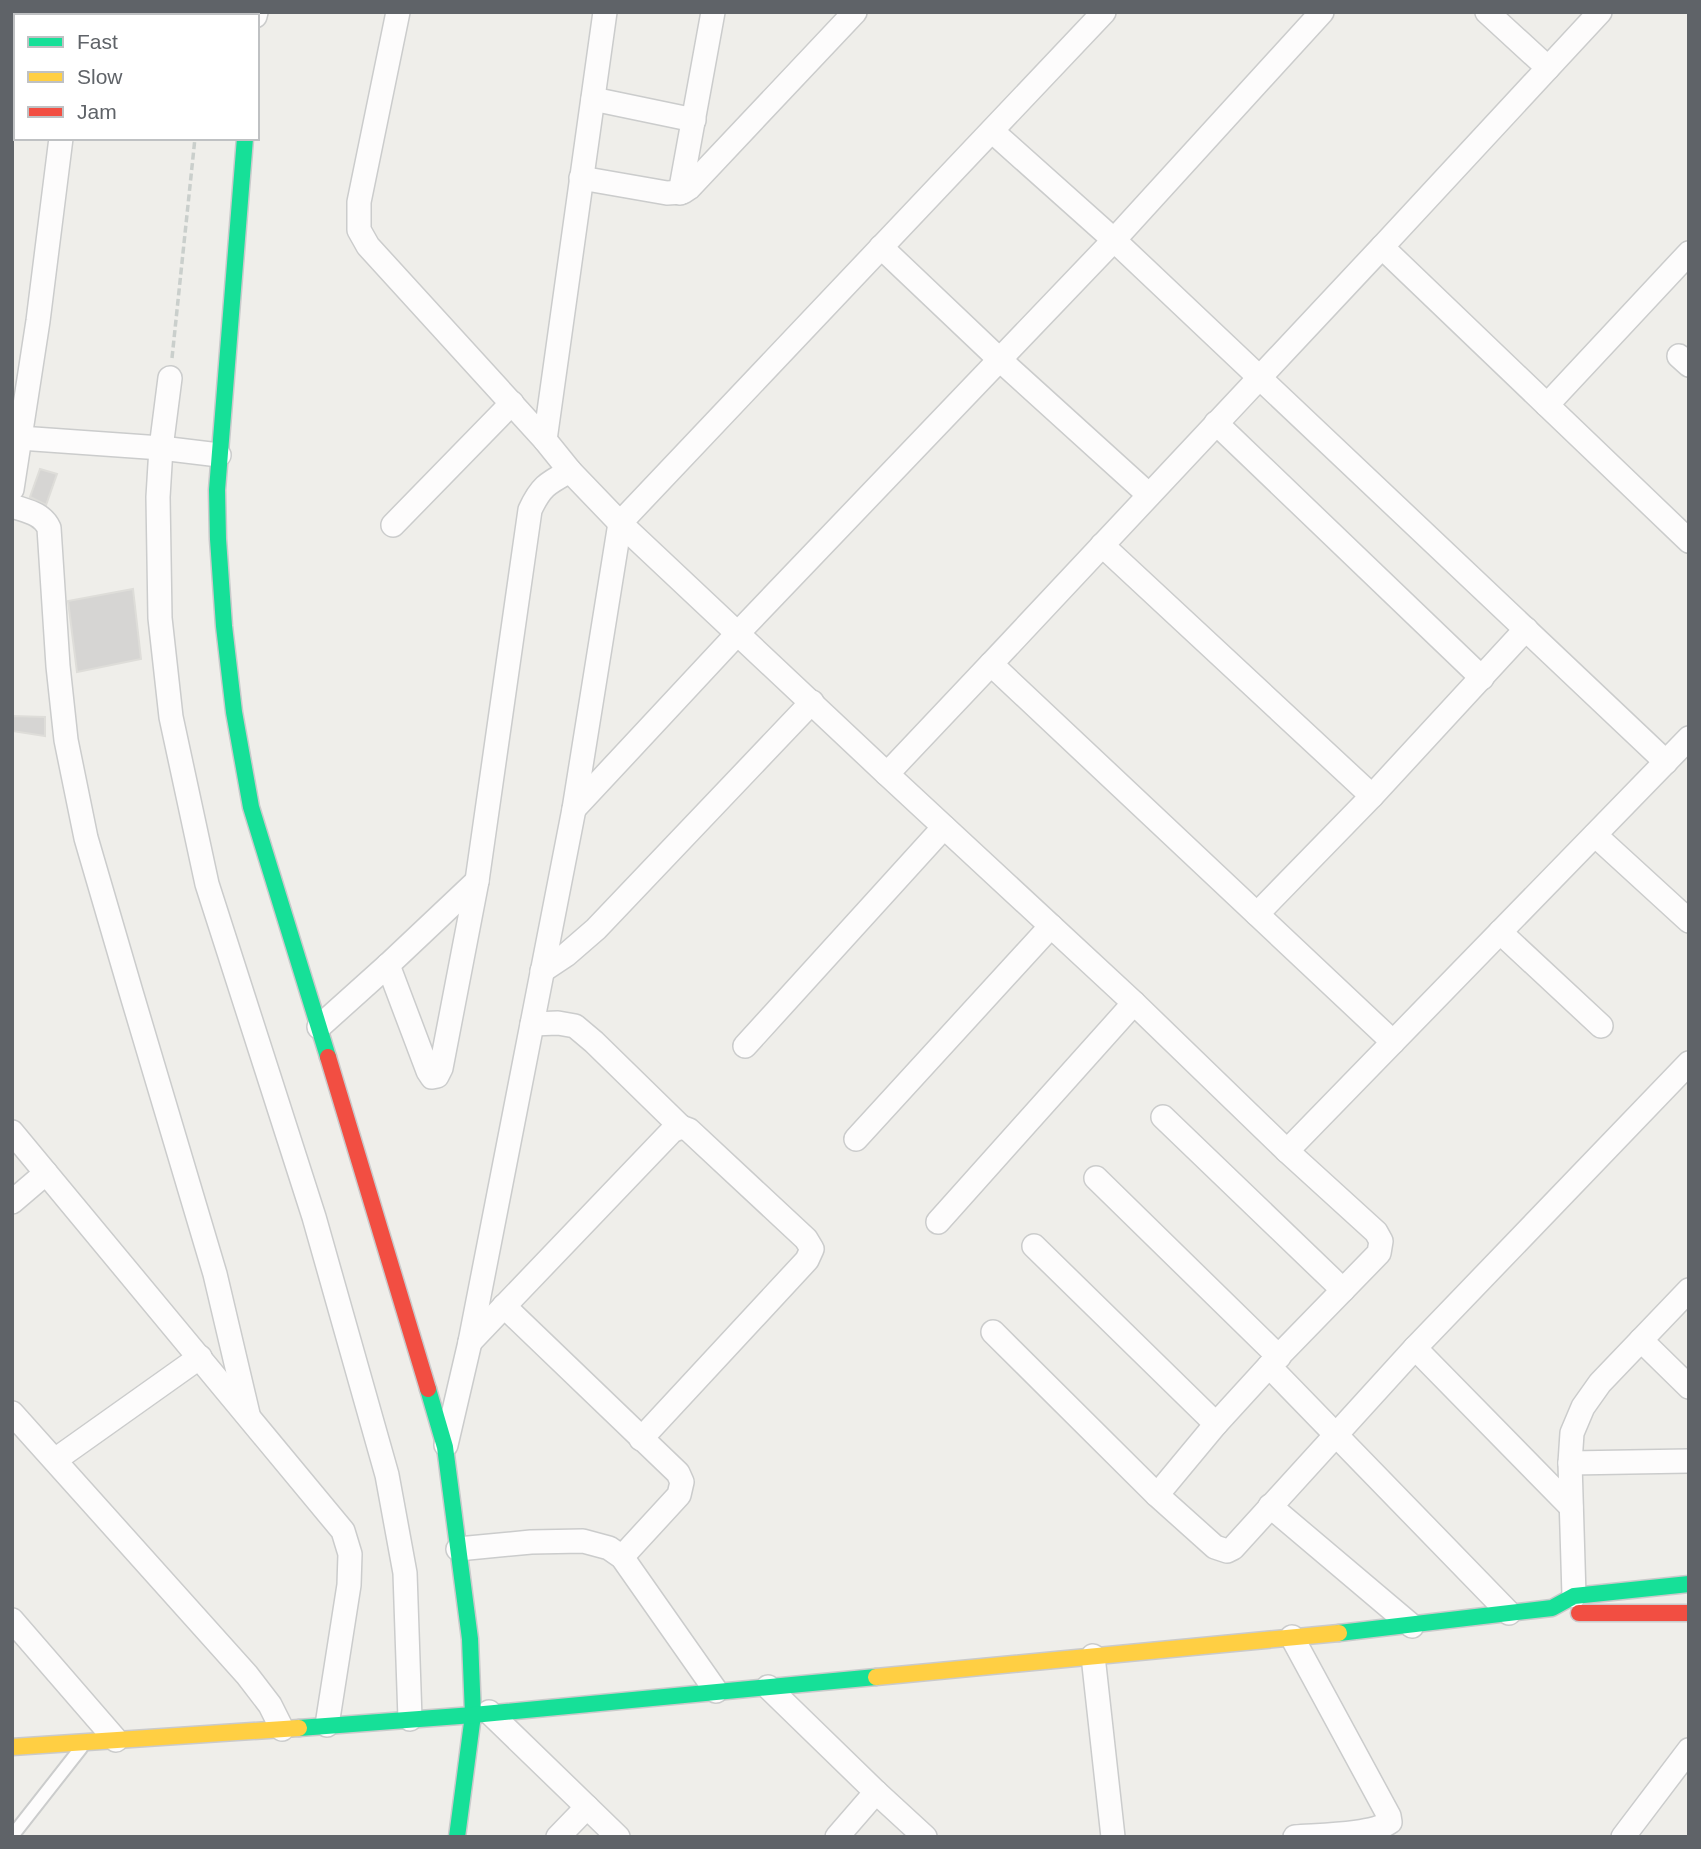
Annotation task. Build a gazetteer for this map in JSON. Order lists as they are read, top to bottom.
{
  "legend": ["Fast", "Slow", "Jam"]
}
